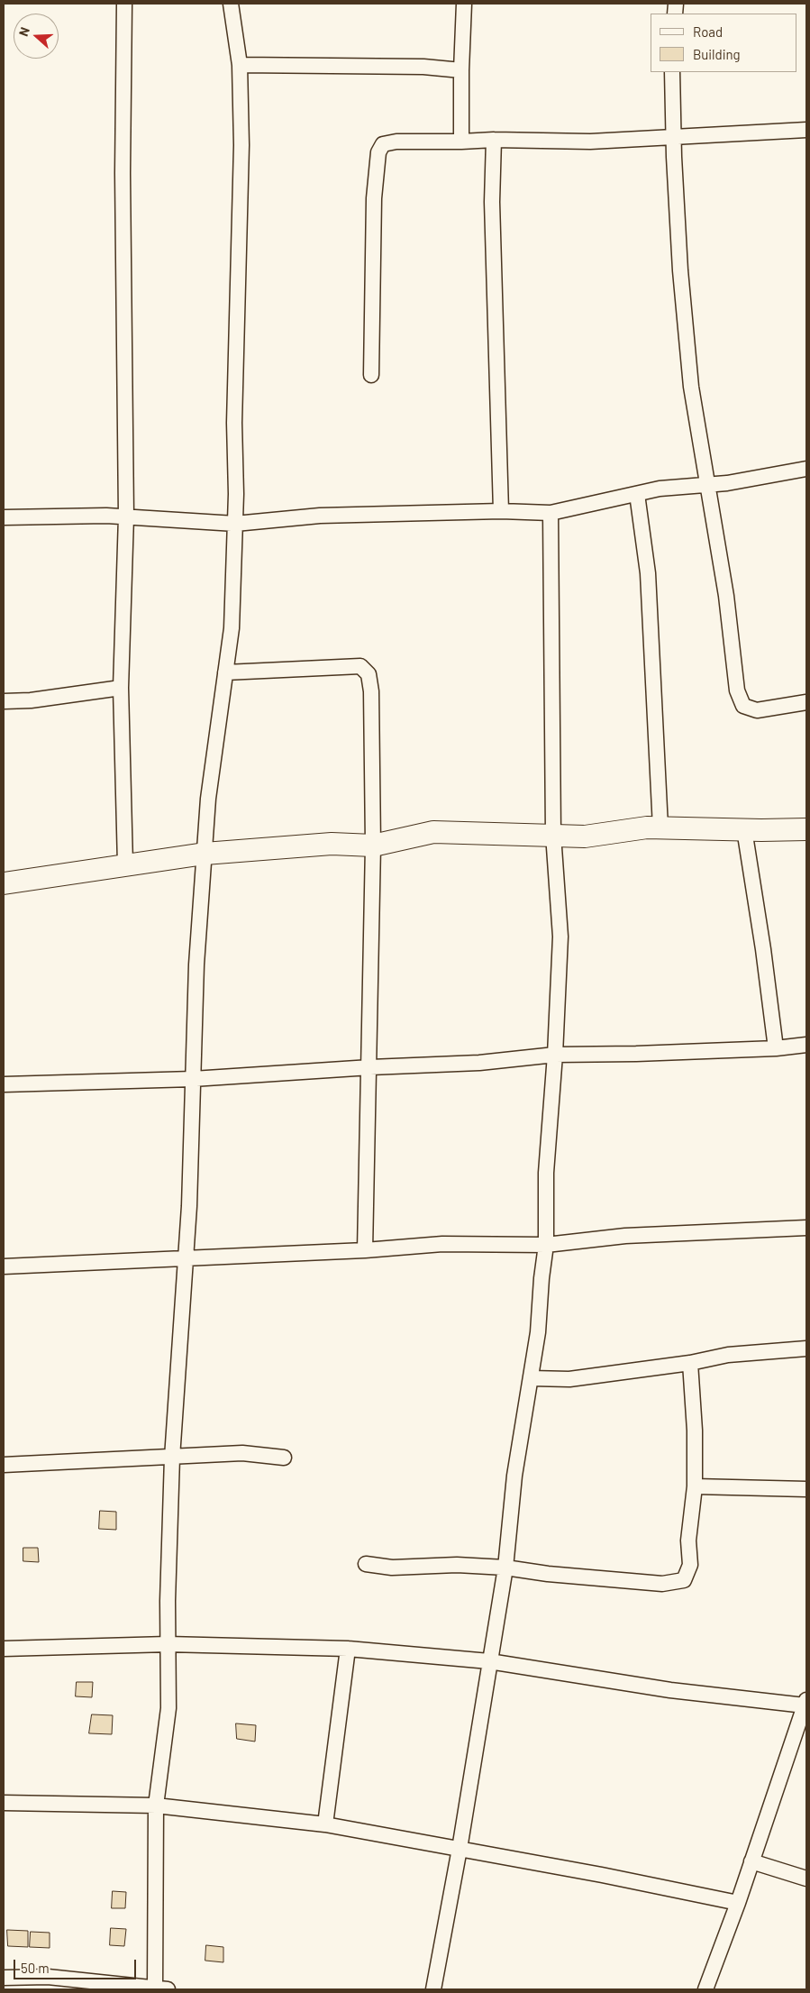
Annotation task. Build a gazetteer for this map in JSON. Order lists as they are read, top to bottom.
{
  "legend": ["Road", "Building"],
  "scale_bar": "50 m",
  "north": "left"
}
